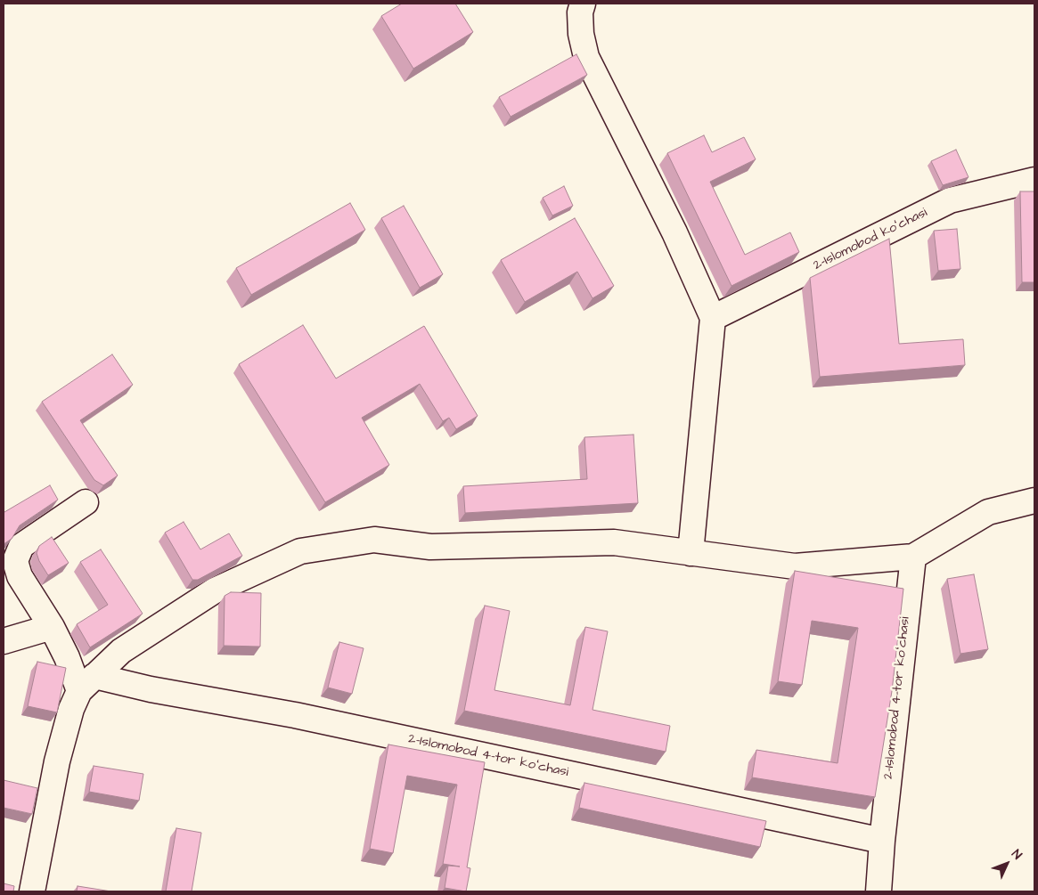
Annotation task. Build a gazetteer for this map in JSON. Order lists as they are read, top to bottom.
{
  "streets": {
    "street": ["2-Islomobod koʻchasi", "2-Islomobod 4-tor koʻchasi"]
  },
  "north": "top right"
}
